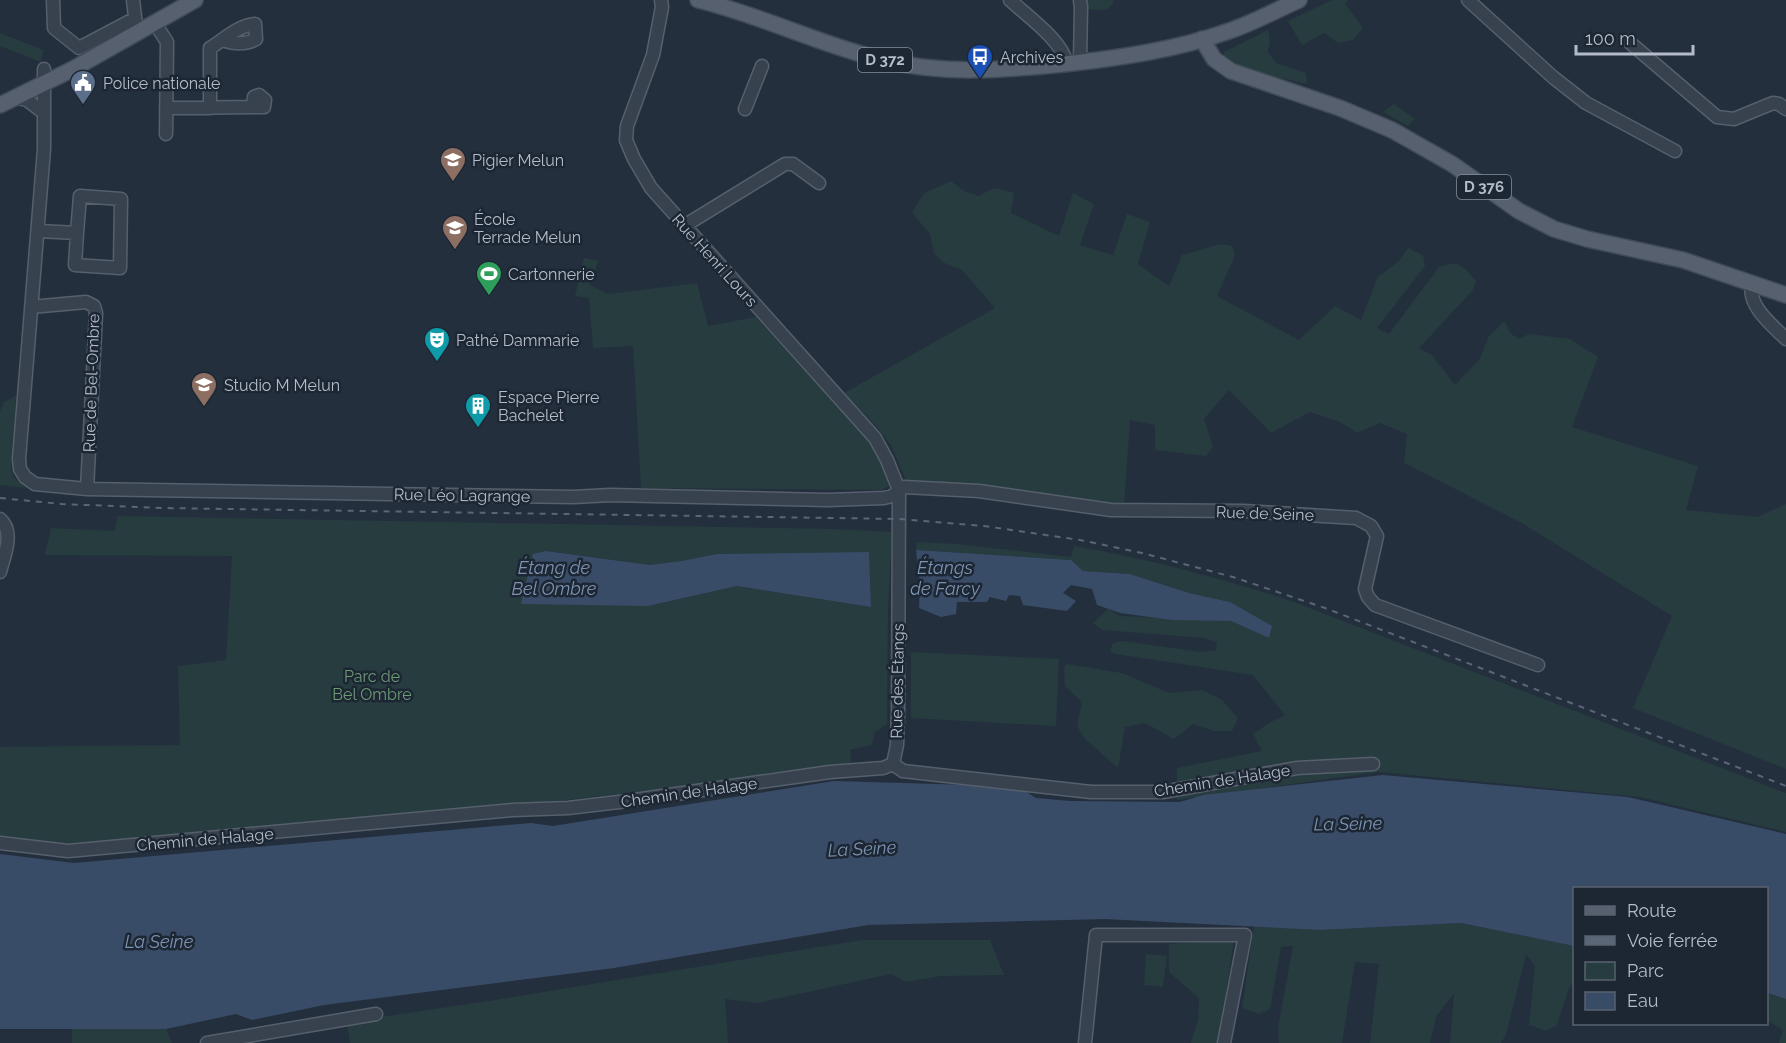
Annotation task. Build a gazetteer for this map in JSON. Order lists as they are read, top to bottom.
{
  "streets": {
    "main road": ["D 372", "D 376"],
    "street": [
      "Rue Henri Lours",
      "Rue de Bel-Ombre",
      "Rue Léo Lagrange",
      "Rue de Seine",
      "Rue des Étangs",
      "Chemin de Halage"
    ]
  },
  "crossings": [
    ["D 372", "D 376"],
    ["Rue Henri Lours", "Rue Léo Lagrange"],
    ["Rue Henri Lours", "Rue de Seine"],
    ["Rue Henri Lours", "Rue des Étangs"],
    ["Rue de Bel-Ombre", "Rue Léo Lagrange"],
    ["Rue Léo Lagrange", "Rue de Seine"],
    ["Rue Léo Lagrange", "Rue des Étangs"],
    ["Rue de Seine", "Rue des Étangs"],
    ["Rue des Étangs", "Chemin de Halage"]
  ],
  "water": ["Étang de Bel Ombre", "Étangs de Farcy", "La Seine"],
  "parks": ["Parc de Bel Ombre"],
  "places": {
    "bus stop": ["Archives"],
    "public building": ["Police nationale"],
    "school or university": ["Pigier Melun", "École Terrade Melun", "Studio M Melun"],
    "sports": ["Cartonnerie"],
    "theatre": ["Pathé Dammarie"],
    "building": ["Espace Pierre Bachelet"]
  },
  "legend": [
    "Route",
    "Voie ferrée",
    "Parc",
    "Eau"
  ],
  "scale_bar": "100 m"
}
